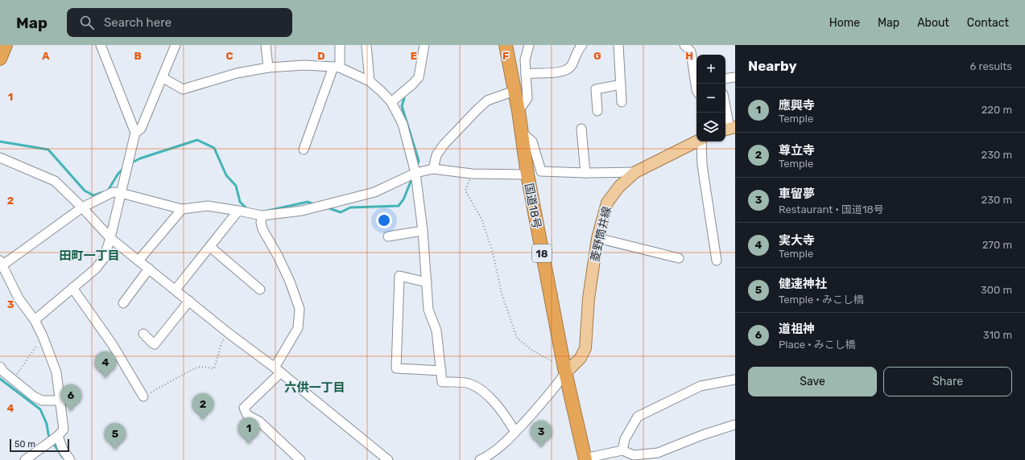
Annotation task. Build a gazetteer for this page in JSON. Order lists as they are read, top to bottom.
{
  "streets": {
    "highway": ["国道18号", "18"],
    "main road": ["菱野筒井線"]
  },
  "crossings": [
    ["国道18号", "菱野筒井線"]
  ],
  "districts": ["田町一丁目", "六供一丁目"],
  "scale_bar": "50 m",
  "page": {
    "header": "Map",
    "search": "Search here",
    "nav": [
      "Home",
      "Map",
      "About",
      "Contact"
    ],
    "heading": ["Nearby", "6 results"],
    "map_buttons": ["+", "−"],
    "list": [
      {
        "mark": "1",
        "name": "應興寺",
        "note": "Temple",
        "value": "220 m"
      },
      {
        "mark": "2",
        "name": "尊立寺",
        "note": "Temple",
        "value": "230 m"
      },
      {
        "mark": "3",
        "name": "車留夢",
        "note": "Restaurant · 国道18号",
        "value": "230 m"
      },
      {
        "mark": "4",
        "name": "実大寺",
        "note": "Temple",
        "value": "270 m"
      },
      {
        "mark": "5",
        "name": "健速神社",
        "note": "Temple · みこし橋",
        "value": "300 m"
      },
      {
        "mark": "6",
        "name": "道祖神",
        "note": "Place · みこし橋",
        "value": "310 m"
      }
    ],
    "pins": [
      "4",
      "6",
      "2",
      "1",
      "3",
      "5"
    ],
    "buttons": ["Save", "Share"],
    "scale": "50 m"
  },
  "grid": {
    "columns": [
      "A",
      "B",
      "C",
      "D",
      "E",
      "F",
      "G",
      "H"
    ],
    "rows": [
      "1",
      "2",
      "3",
      "4"
    ]
  }
}
